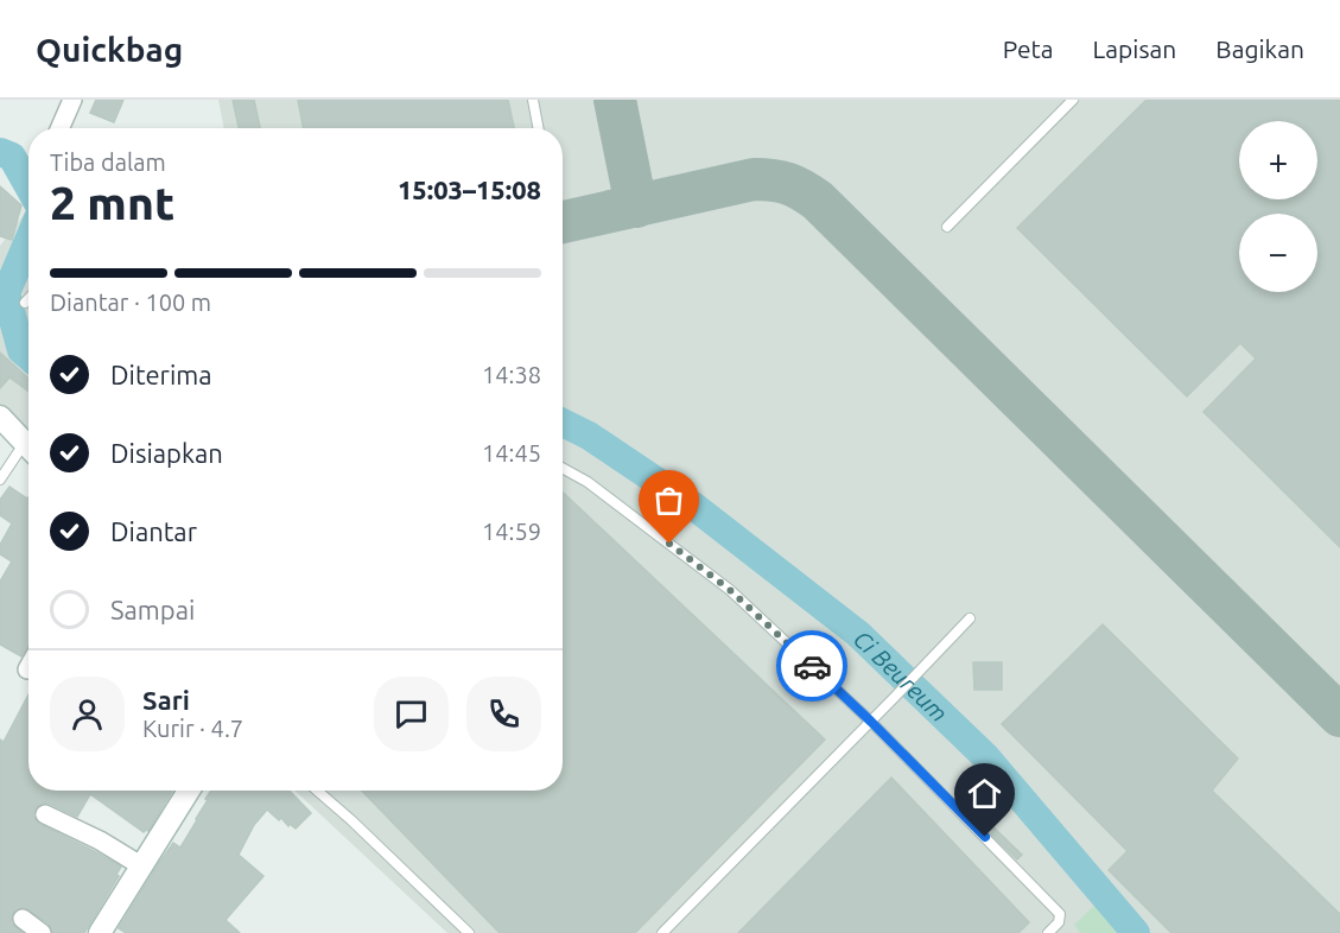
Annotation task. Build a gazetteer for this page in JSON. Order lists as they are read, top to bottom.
{
  "water": ["Ci Beureum"],
  "page": {
    "header": "Quickbag",
    "nav": ["Peta", "Lapisan", "Bagikan"],
    "map_buttons": ["+", "−"],
    "heading": ["2 mnt", "Tiba dalam", "15:03–15:08"],
    "panel": ["Sari", "Kurir · 4.7"],
    "bar": "Diantar · 100 m",
    "list": [
      ["Diterima", "14:38"],
      ["Disiapkan", "14:45"],
      ["Diantar", "14:59"],
      "Sampai"
    ]
  }
}
